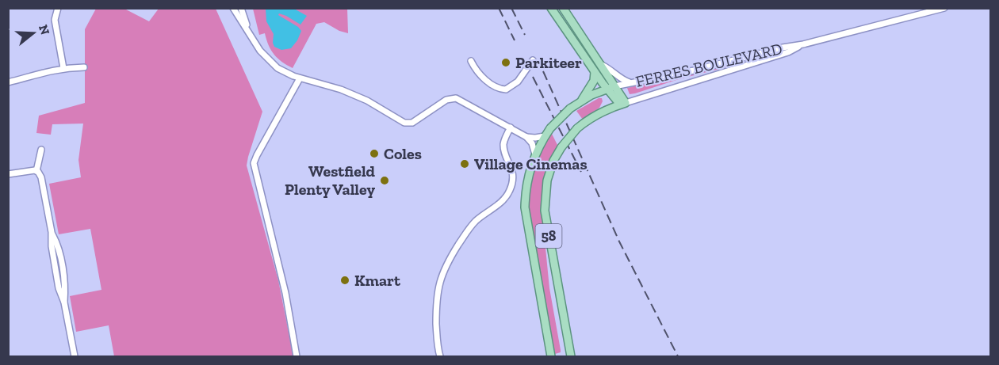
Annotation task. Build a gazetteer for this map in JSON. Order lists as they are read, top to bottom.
{
  "streets": {
    "main road": ["58"],
    "street": ["FERRES BOULEVARD"]
  },
  "crossings": [
    ["FERRES BOULEVARD", "58"]
  ],
  "places": [
    "Parkiteer",
    "Coles",
    "Village Cinemas",
    "Westfield Plenty Valley",
    "Kmart"
  ],
  "north": "right"
}
